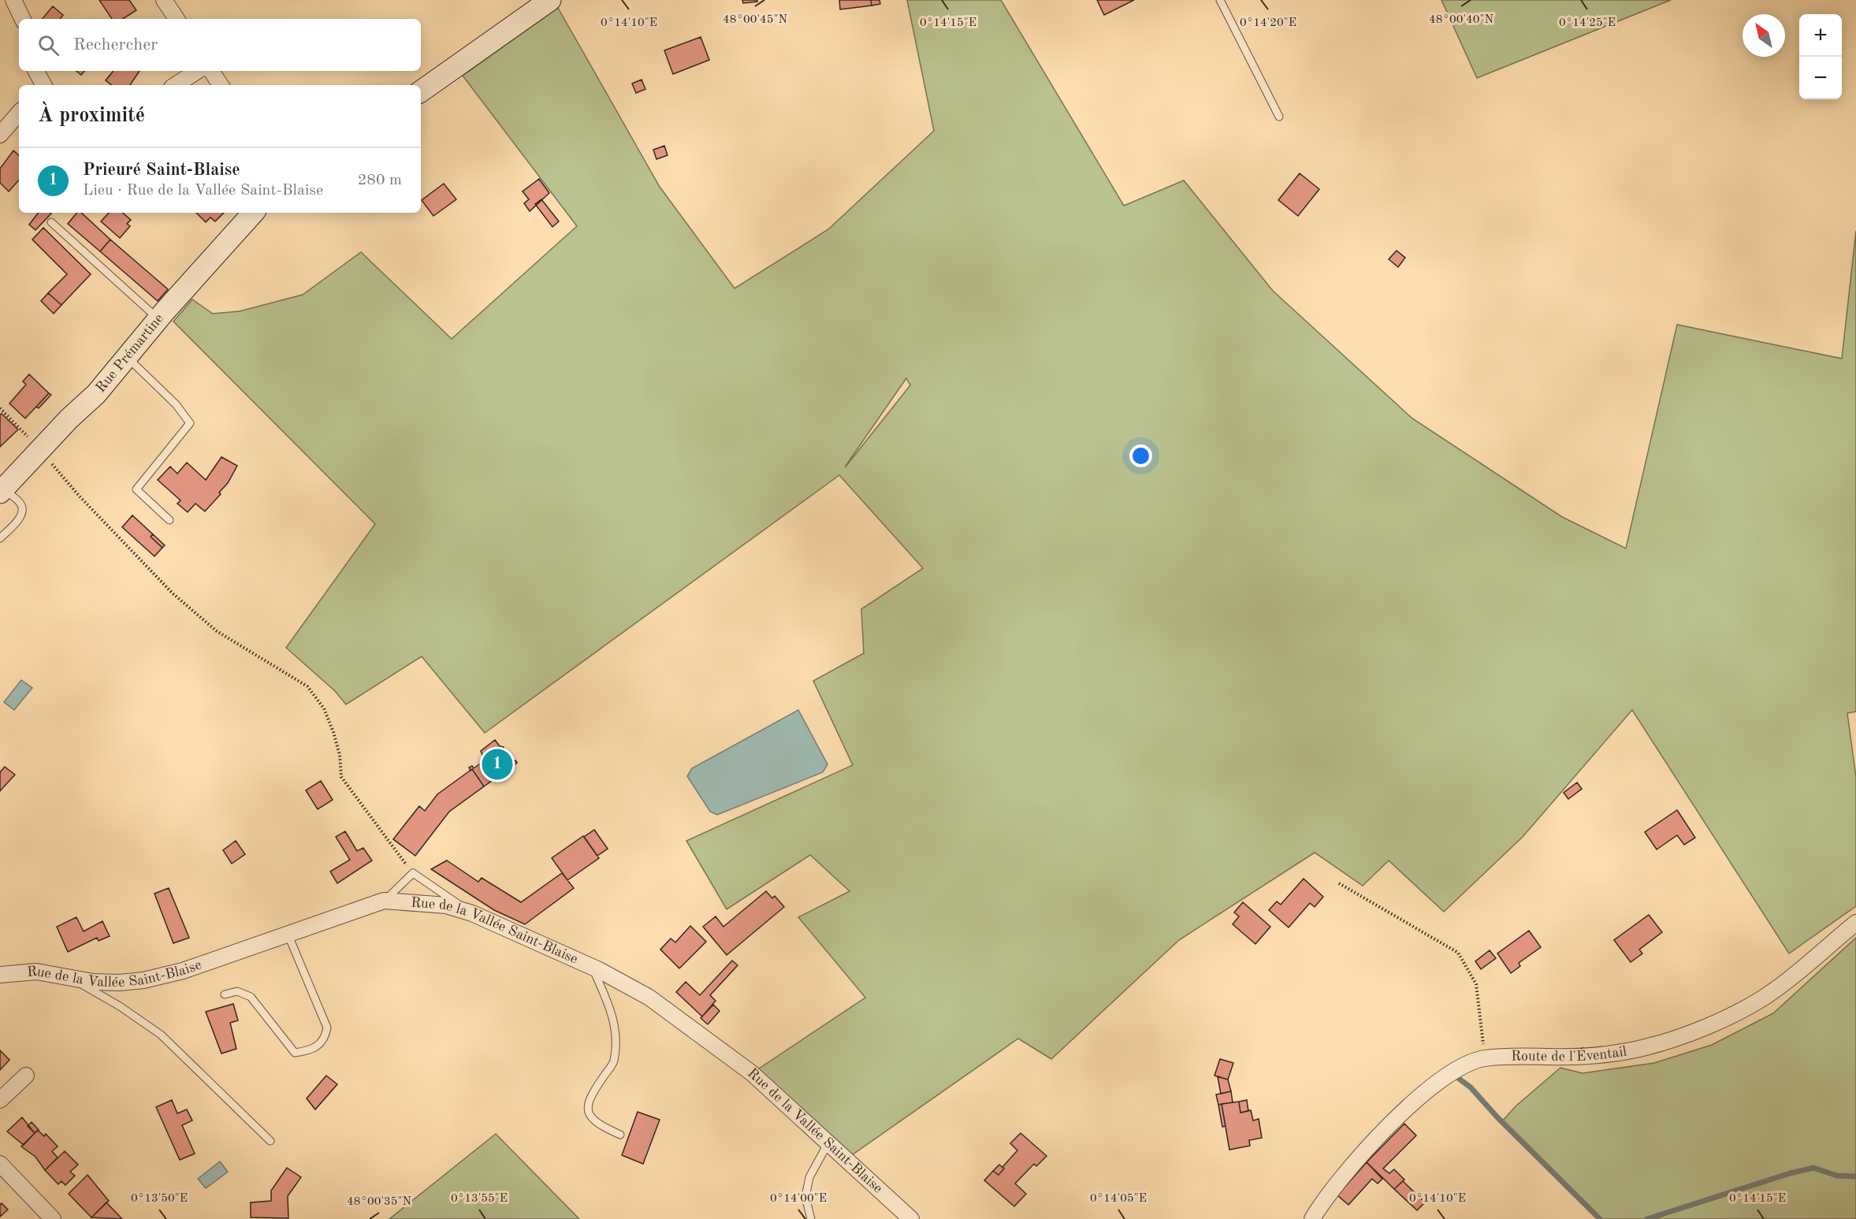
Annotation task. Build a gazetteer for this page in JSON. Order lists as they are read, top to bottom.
{
  "streets": {
    "street": ["Rue Prémartine", "Rue de la Vallée Saint-Blaise", "Route de l'Éventail"]
  },
  "north": "top left",
  "page": {
    "map_buttons": ["+", "−"],
    "search": "Rechercher",
    "heading": "À proximité",
    "list": [
      {
        "mark": "1",
        "name": "Prieuré Saint-Blaise",
        "note": "Lieu · Rue de la Vallée Saint-Blaise",
        "value": "280 m"
      }
    ],
    "pins": "1"
  },
  "coordinates": [
    "48°00'45\"N",
    "48°00'40\"N",
    "0°14'10\"E",
    "0°14'15\"E",
    "0°14'20\"E",
    "0°14'25\"E",
    "0°13'50\"E",
    "0°13'55\"E",
    "0°14'00\"E",
    "0°14'05\"E",
    "48°00'35\"N"
  ]
}
